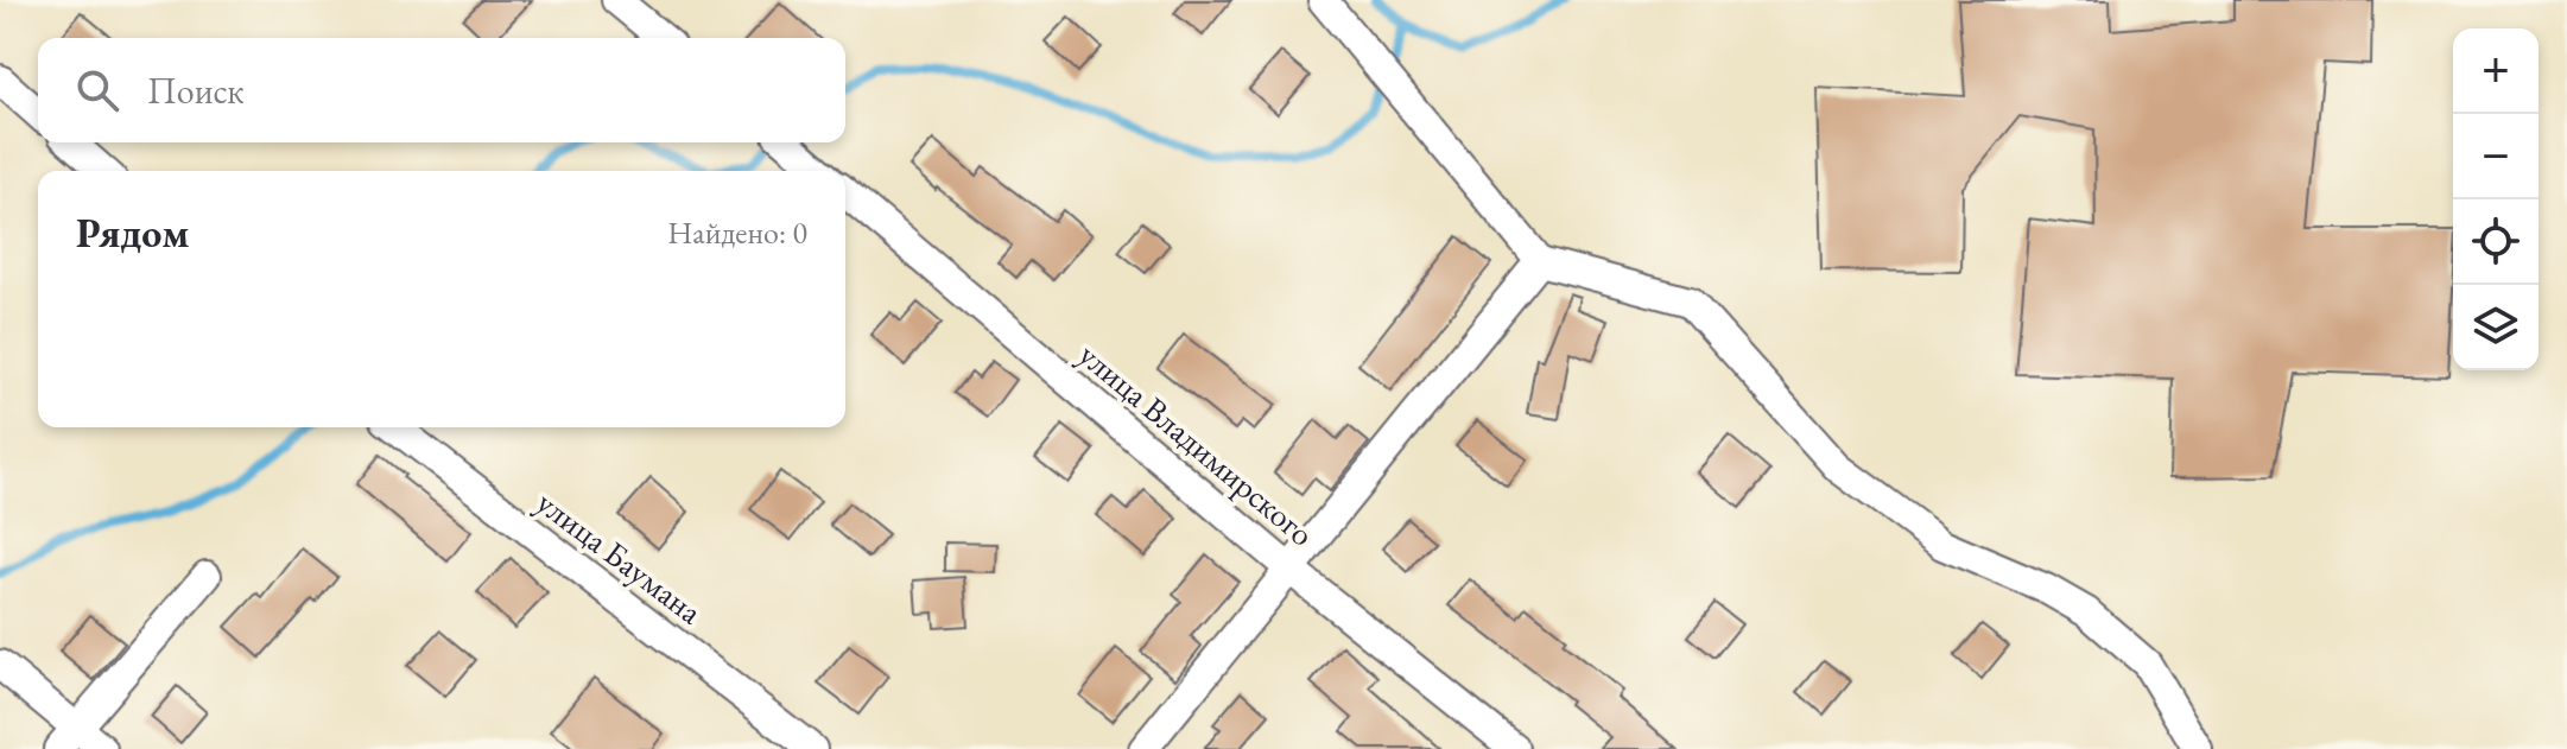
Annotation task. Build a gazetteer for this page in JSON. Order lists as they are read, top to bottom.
{
  "streets": {
    "street": ["улица Владимирского", "улица Баумана"]
  },
  "page": {
    "map_buttons": ["+", "−"],
    "search": "Поиск",
    "heading": ["Рядом", "Найдено: 0"]
  }
}
